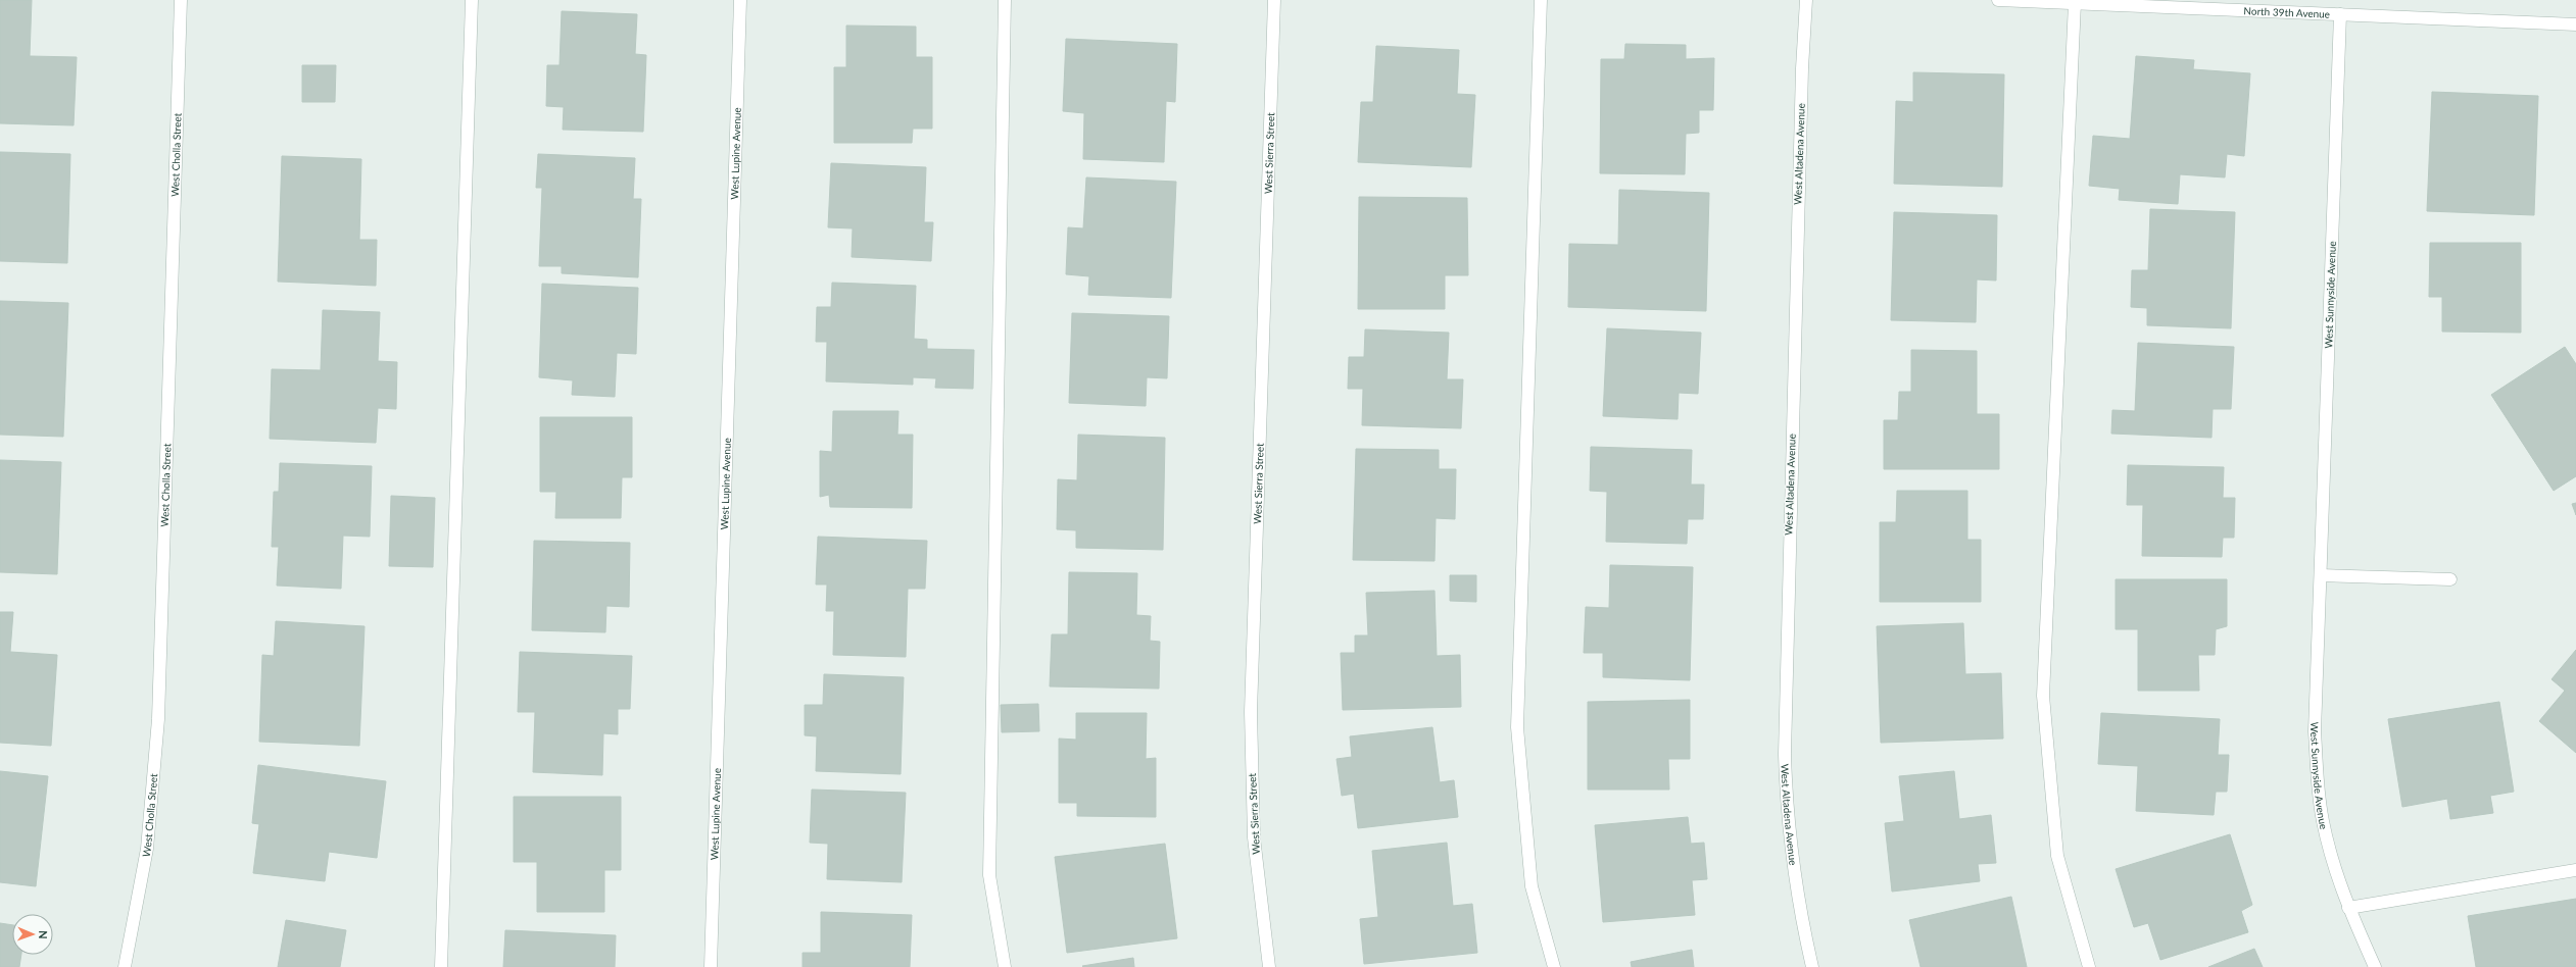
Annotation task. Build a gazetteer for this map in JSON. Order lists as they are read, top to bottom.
{
  "streets": {
    "street": [
      "North 39th Avenue",
      "West Lupine Avenue",
      "West Cholla Street",
      "West Sierra Street",
      "West Altadena Avenue",
      "West Sunnyside Avenue"
    ]
  },
  "crossings": [
    ["North 39th Avenue", "West Sunnyside Avenue"]
  ],
  "north": "right"
}
